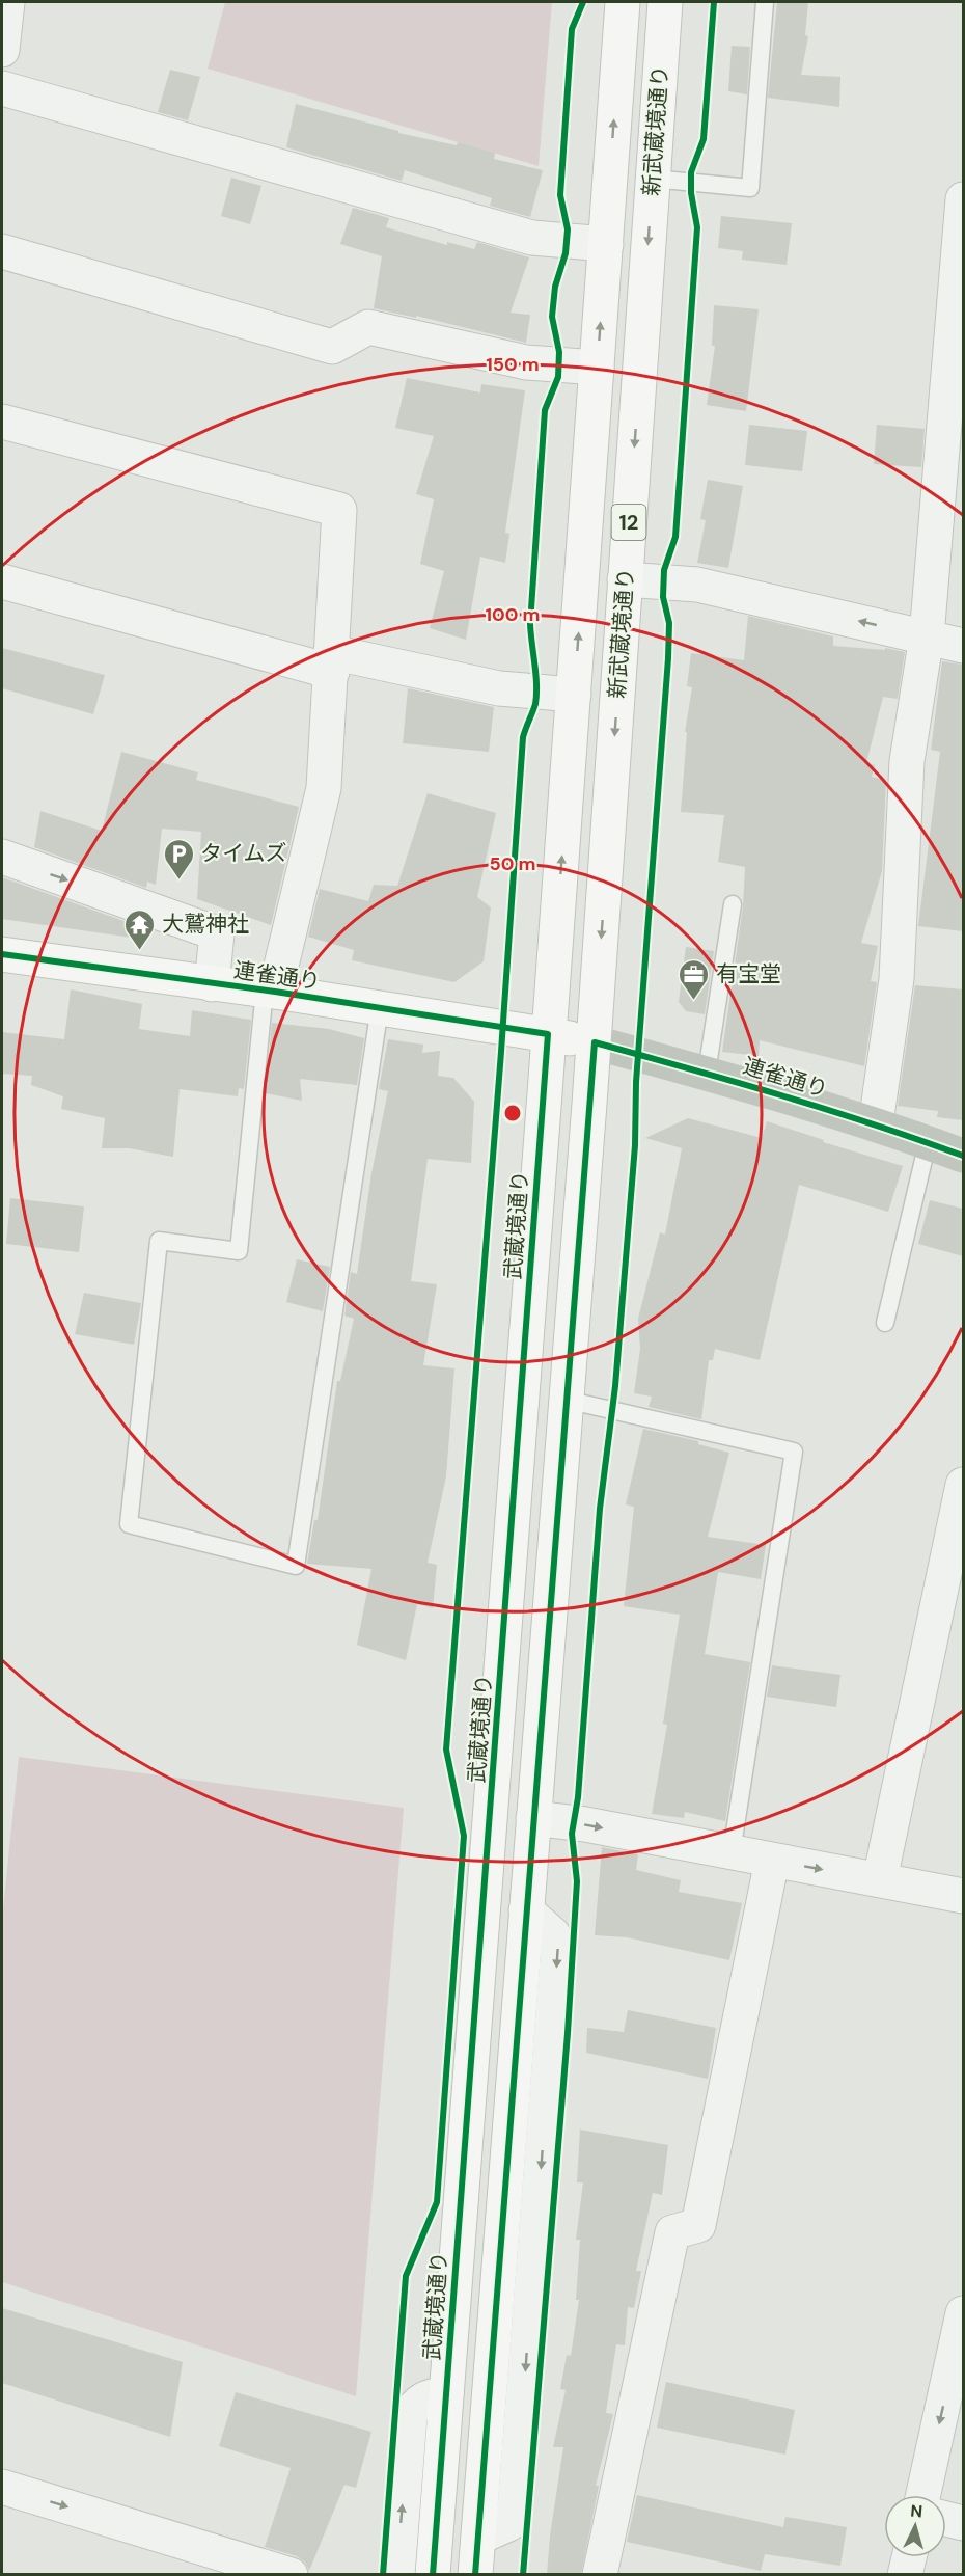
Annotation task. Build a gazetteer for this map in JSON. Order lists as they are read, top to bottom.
{
  "streets": {
    "main road": [
      "新武蔵境通り",
      "12",
      "連雀通り",
      "武蔵境通り"
    ]
  },
  "crossings": [
    ["新武蔵境通り", "12"],
    ["新武蔵境通り", "連雀通り"],
    ["新武蔵境通り", "武蔵境通り"],
    ["12", "連雀通り"],
    ["連雀通り", "武蔵境通り"]
  ],
  "places": {
    "parking": ["タイムズ"],
    "temple": ["大鷲神社"],
    "office": ["有宝堂"]
  },
  "north": "top",
  "rings": ["150 m", "100 m", "50 m"]
}
